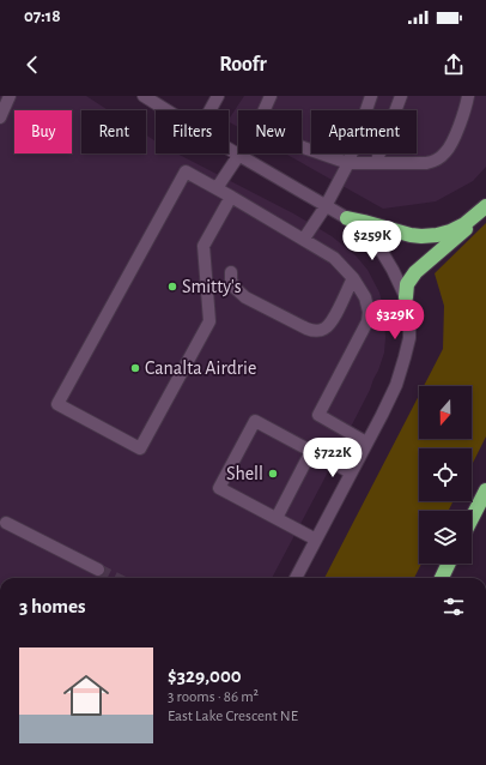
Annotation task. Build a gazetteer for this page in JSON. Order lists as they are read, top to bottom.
{
  "places": ["Smitty's", "Canalta Airdrie", "Shell"],
  "north": "bottom",
  "page": {
    "status": "07:18",
    "header": "Roofr",
    "chip": [
      "Buy",
      "Rent",
      "Filters",
      "New",
      "Apartment"
    ],
    "price": ["$259K", "$329K", "$722K"],
    "heading": "3 homes",
    "list": [
      {
        "name": "$329,000",
        "note": "3 rooms · 86 m² · East Lake Crescent NE"
      }
    ]
  }
}
